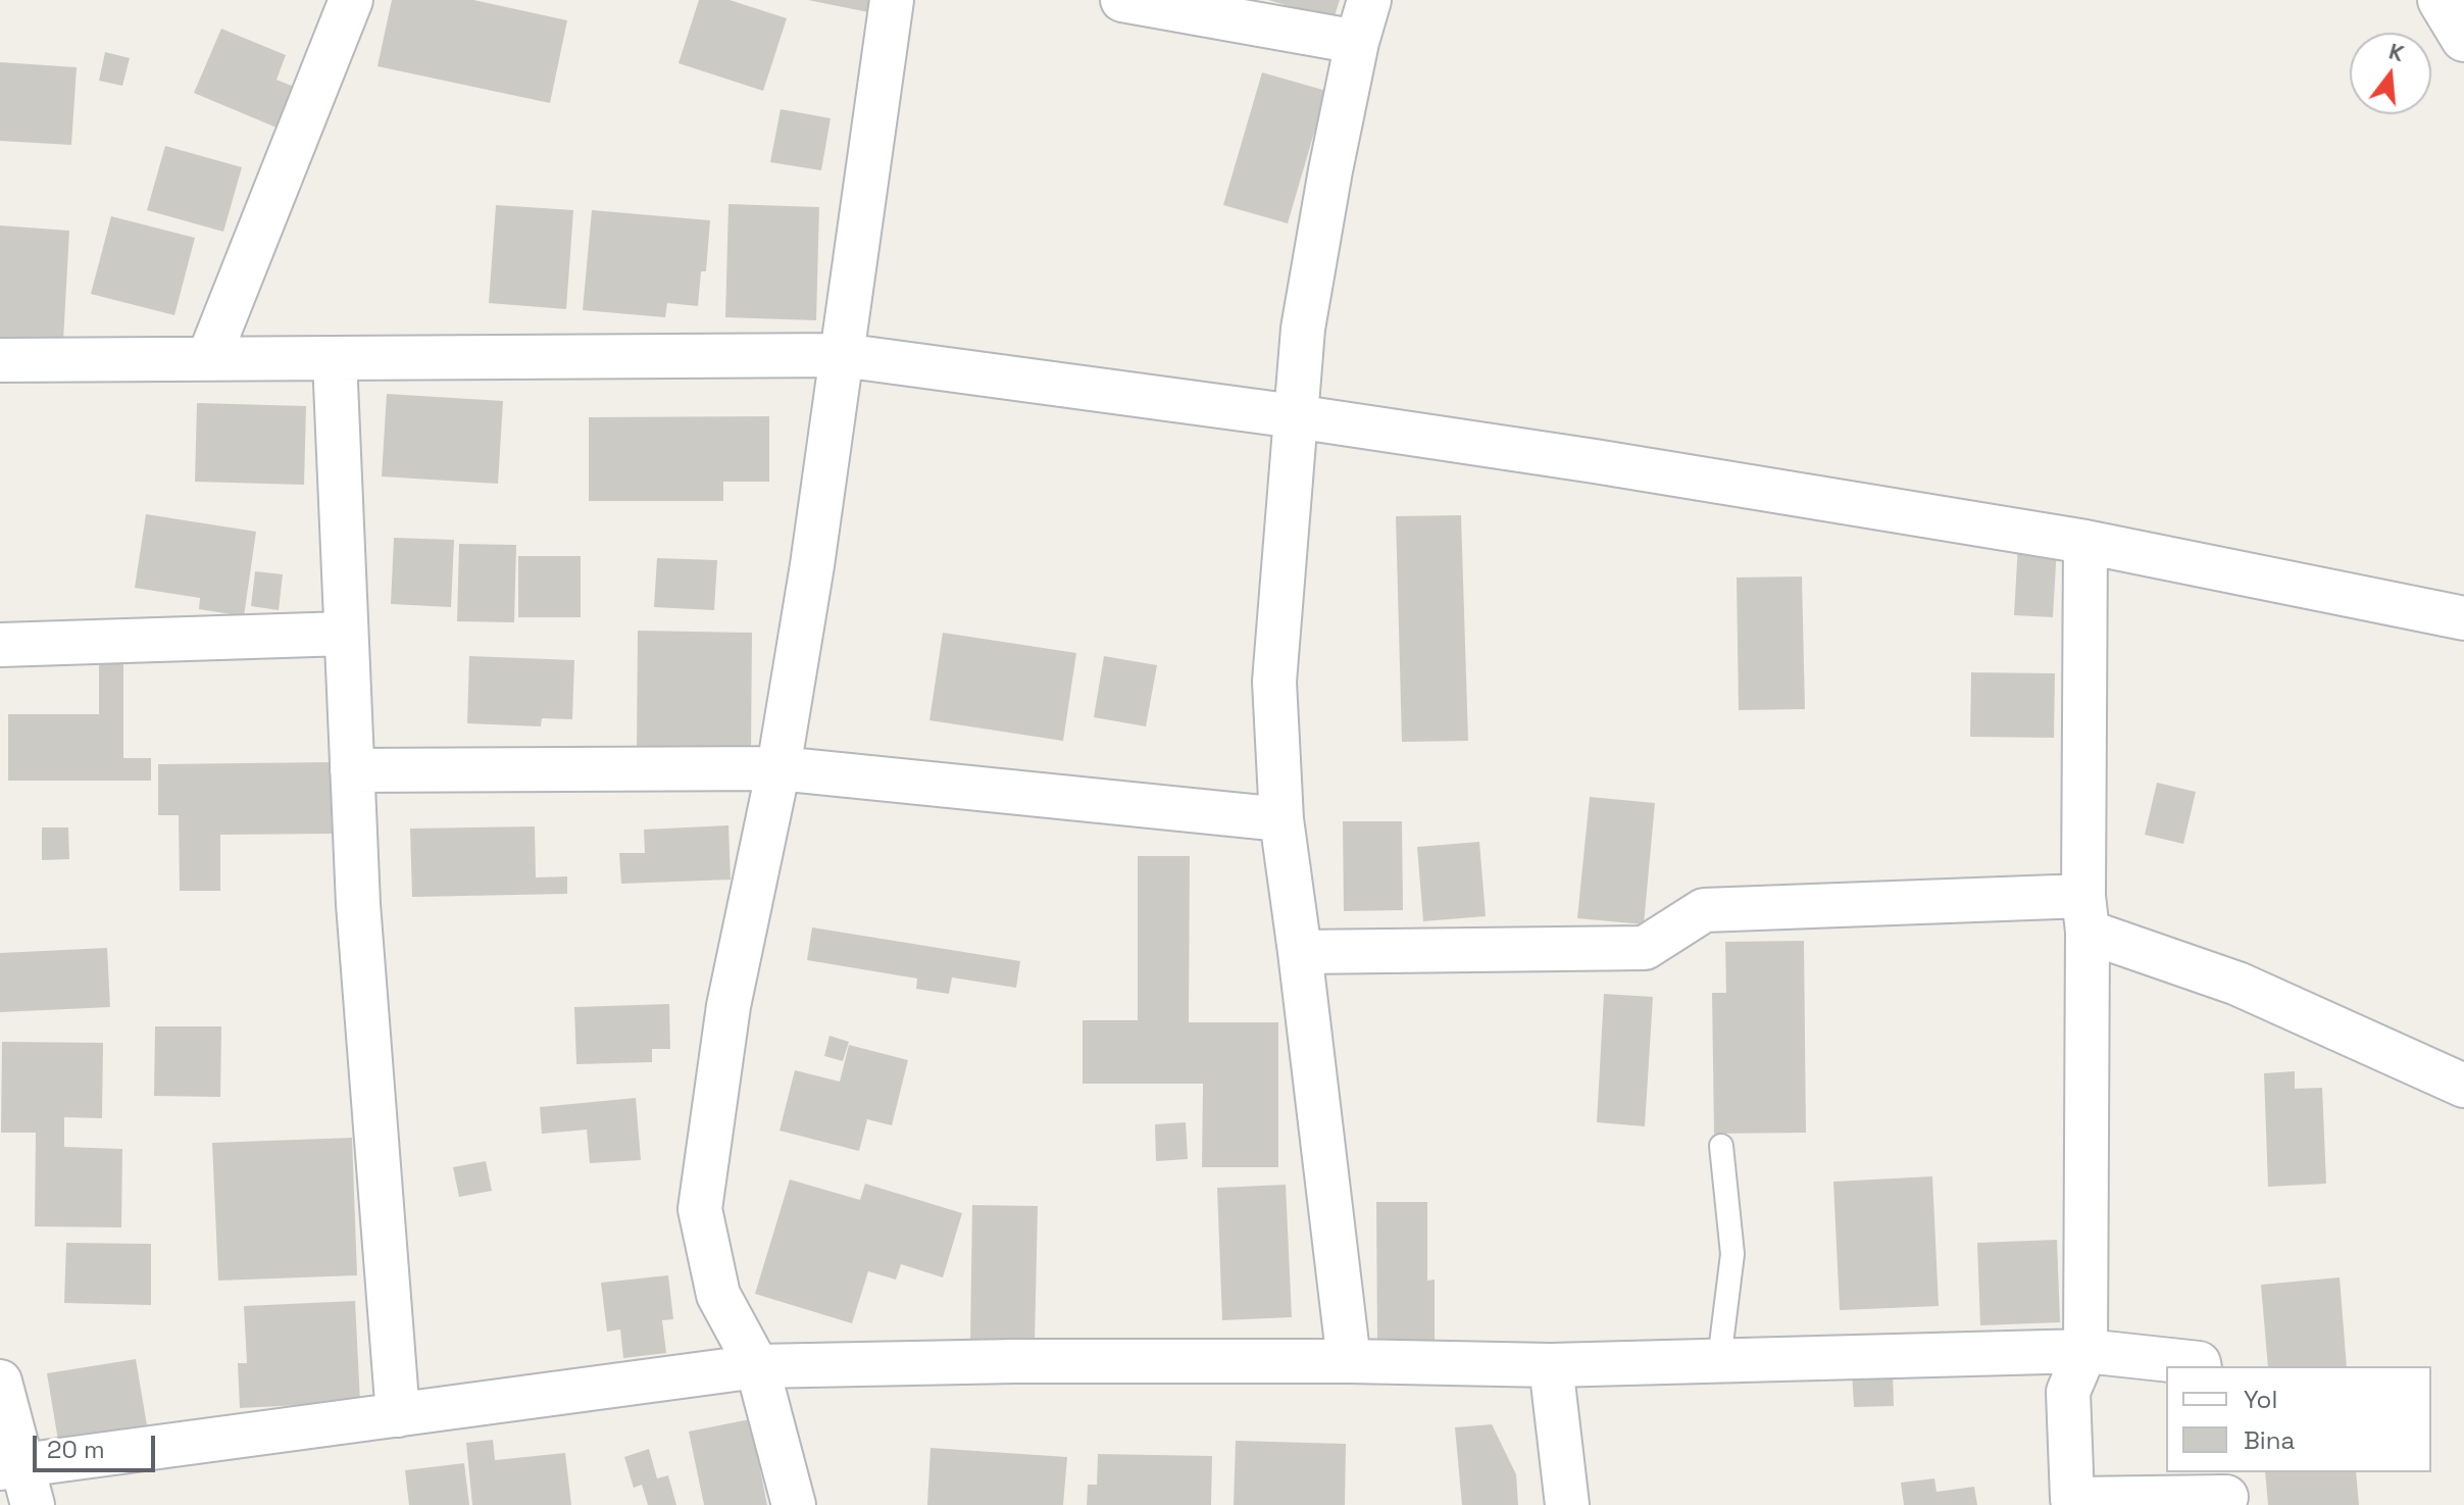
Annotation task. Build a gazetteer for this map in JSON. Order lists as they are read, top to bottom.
{
  "legend": ["Yol", "Bina"],
  "scale_bar": "20 m",
  "north": "top"
}
